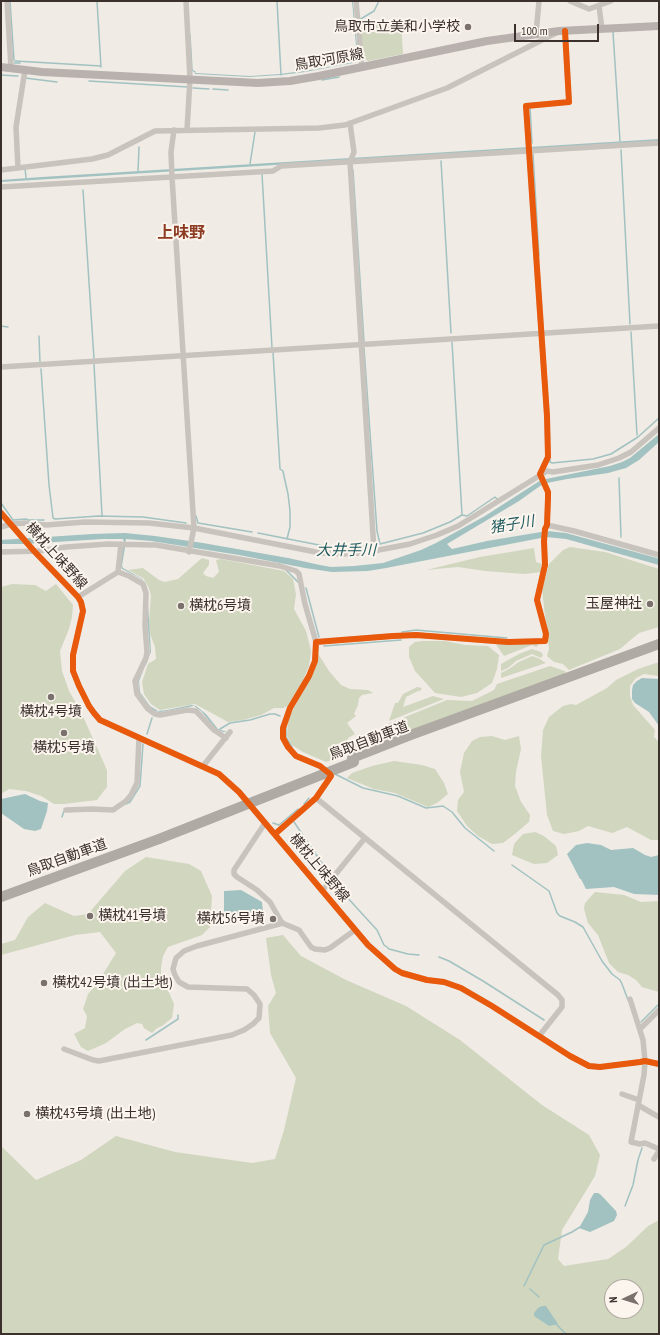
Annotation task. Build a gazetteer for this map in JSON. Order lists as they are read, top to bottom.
{
  "streets": {
    "highway": ["鳥取自動車道"],
    "main road": ["鳥取河原線"],
    "street": ["横枕上味野線"]
  },
  "districts": ["上味野"],
  "water": ["猪子川", "大井手川"],
  "places": [
    "鳥取市立美和小学校",
    "玉屋神社",
    "横枕6号墳",
    "横枕4号墳",
    "横枕5号墳",
    "横枕41号墳",
    "横枕56号墳",
    "横枕42号墳 (出土地)",
    "横枕43号墳 (出土地)"
  ],
  "scale_bar": "100 m",
  "north": "left"
}
